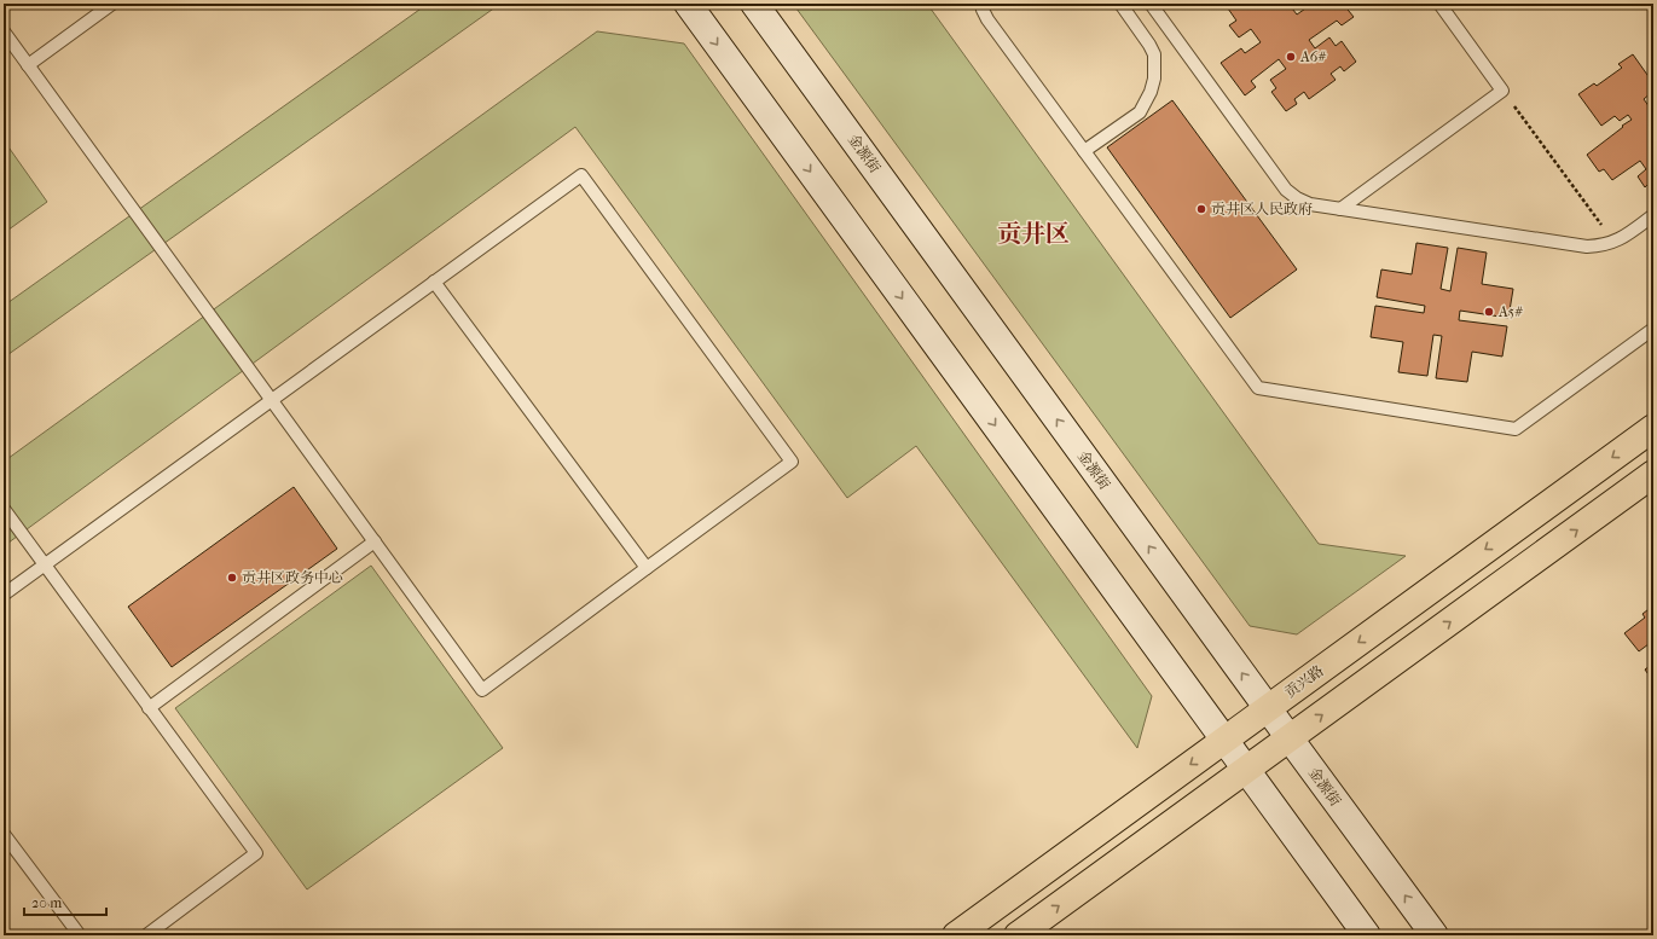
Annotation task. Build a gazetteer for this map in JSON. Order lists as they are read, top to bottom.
{
  "streets": {
    "main road": ["金源街", "贡兴路"]
  },
  "crossings": [
    ["金源街", "贡兴路"]
  ],
  "districts": ["贡井区"],
  "places": [
    "A6#",
    "贡井区人民政府",
    "A5#",
    "贡井区政务中心"
  ],
  "scale_bar": "20 m"
}
